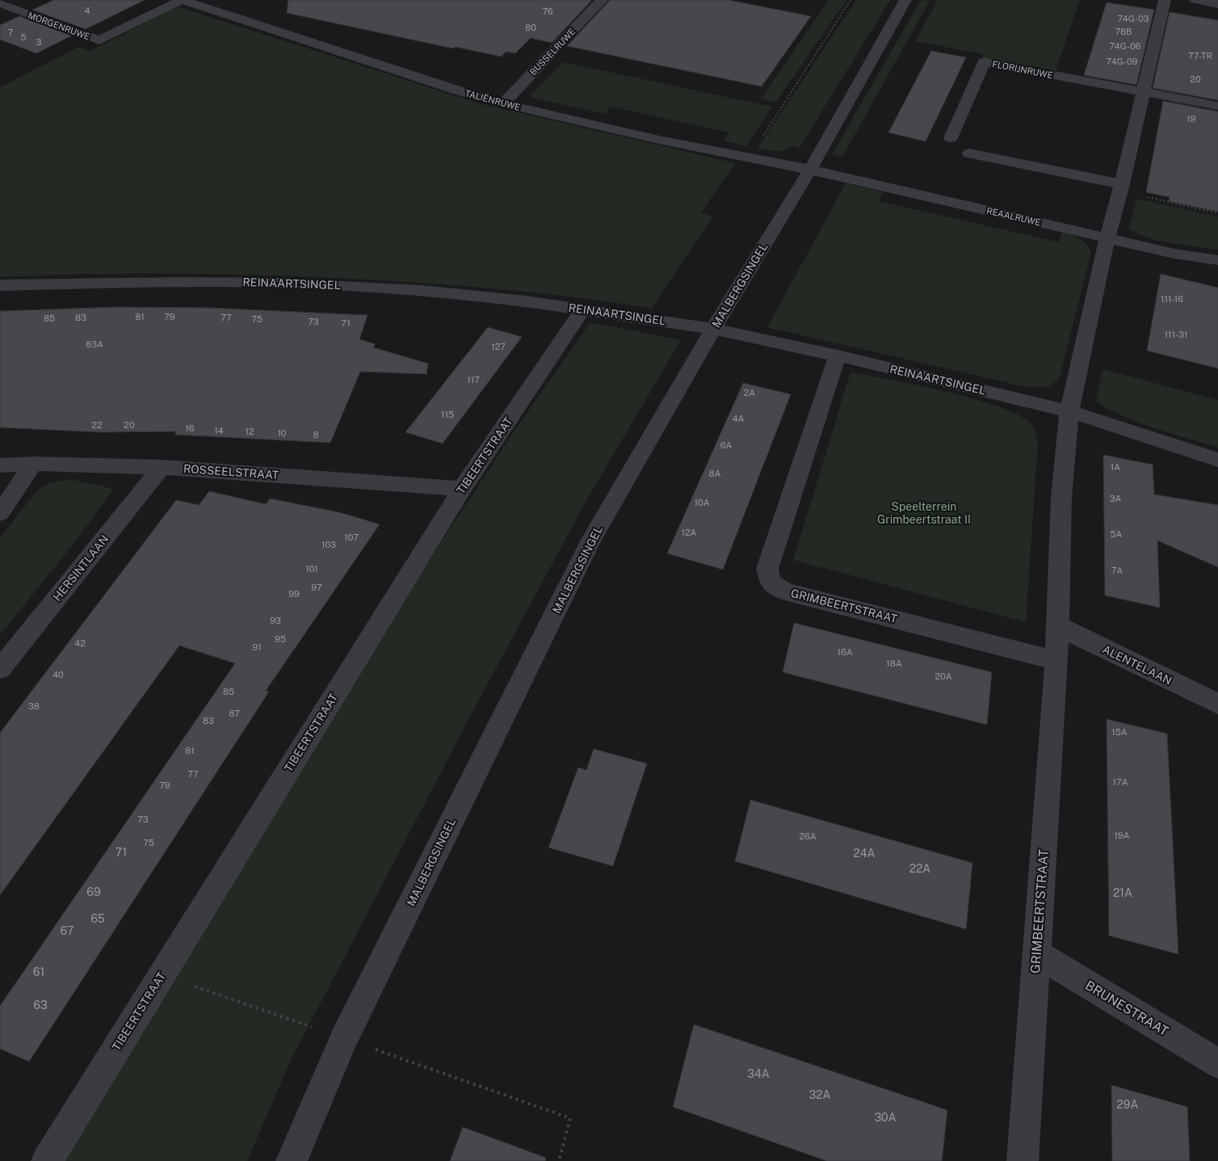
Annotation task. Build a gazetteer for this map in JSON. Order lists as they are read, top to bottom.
{
  "streets": {
    "street": [
      "MORGENRUWE",
      "BUSSELRUWE",
      "FLORIJNRUWE",
      "TALIËNRUWE",
      "REAALRUWE",
      "REINAARTSINGEL",
      "MALBERGSINGEL",
      "TIBEERTSTRAAT",
      "ROSSEELSTRAAT",
      "HERSINTLAAN",
      "GRIMBEERTSTRAAT",
      "ALENTELAAN",
      "BRUNESTRAAT"
    ]
  },
  "crossings": [
    ["MORGENRUWE", "TALIËNRUWE"],
    ["BUSSELRUWE", "TALIËNRUWE"],
    ["TALIËNRUWE", "REAALRUWE"],
    ["TALIËNRUWE", "MALBERGSINGEL"],
    ["REAALRUWE", "MALBERGSINGEL"],
    ["REINAARTSINGEL", "MALBERGSINGEL"],
    ["REINAARTSINGEL", "TIBEERTSTRAAT"],
    ["REINAARTSINGEL", "GRIMBEERTSTRAAT"],
    ["TIBEERTSTRAAT", "ROSSEELSTRAAT"],
    ["ROSSEELSTRAAT", "HERSINTLAAN"],
    ["GRIMBEERTSTRAAT", "ALENTELAAN"],
    ["GRIMBEERTSTRAAT", "BRUNESTRAAT"]
  ],
  "parks": ["Speelterrein Grimbeertstraat II"],
  "house_numbers": [
    "4",
    "76",
    "74G-03",
    "80",
    "78B",
    "7",
    "5",
    "3",
    "74G-06",
    "77-TR",
    "74G-09",
    "20",
    "19",
    "111-16",
    "81",
    "79",
    "83",
    "77",
    "85",
    "75",
    "73",
    "71",
    "111-31",
    "83A",
    "127",
    "117",
    "2A",
    "115",
    "4A",
    "22",
    "20",
    "16",
    "14",
    "12",
    "10",
    "8",
    "6A",
    "1A",
    "8A",
    "3A",
    "10A",
    "12A",
    "5A",
    "107",
    "103",
    "101",
    "7A",
    "97",
    "99",
    "93",
    "95",
    "42",
    "91",
    "16A",
    "18A",
    "40",
    "20A",
    "85",
    "38",
    "87",
    "83",
    "15A",
    "81",
    "77",
    "17A",
    "79",
    "73",
    "19A",
    "26A",
    "75",
    "71",
    "24A",
    "22A",
    "69",
    "21A",
    "65",
    "67",
    "61",
    "63",
    "34A",
    "32A",
    "29A",
    "30A"
  ]
}
